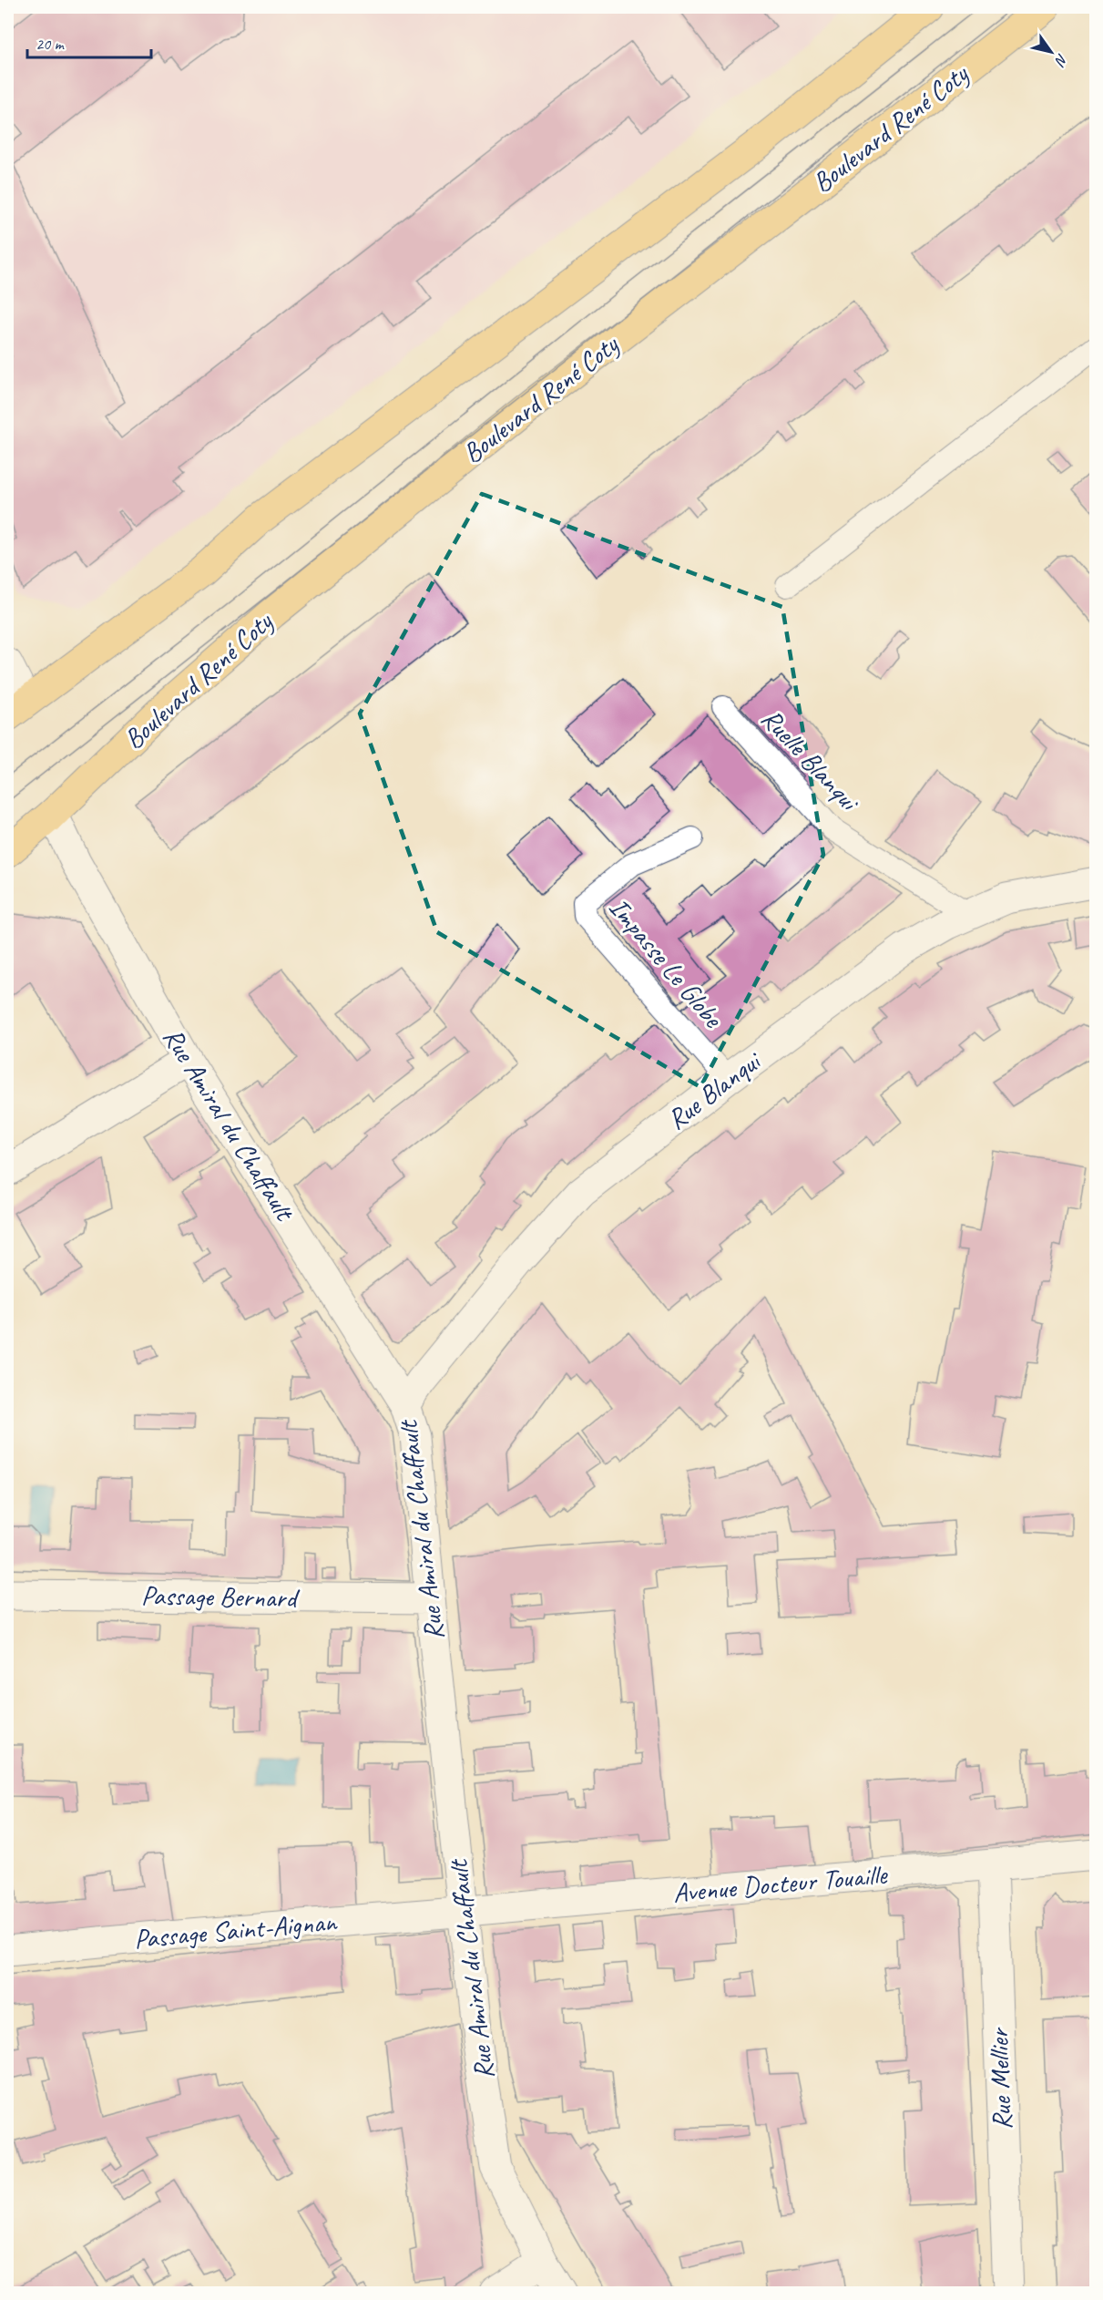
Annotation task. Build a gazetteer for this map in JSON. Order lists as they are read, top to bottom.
{
  "streets": {
    "main road": ["Boulevard René Coty"],
    "street": [
      "Rue Blanqui",
      "Rue Amiral du Chaffault",
      "Passage Bernard",
      "Avenue Docteur Touaille",
      "Passage Saint-Aignan",
      "Rue Mellier"
    ],
    "lane": ["Ruelle Blanqui", "Impasse Le Globe"]
  },
  "crossings": [
    ["Boulevard René Coty", "Rue Amiral du Chaffault"],
    ["Ruelle Blanqui", "Rue Blanqui"],
    ["Impasse Le Globe", "Rue Blanqui"],
    ["Rue Blanqui", "Rue Amiral du Chaffault"],
    ["Rue Amiral du Chaffault", "Passage Bernard"],
    ["Rue Amiral du Chaffault", "Avenue Docteur Touaille"],
    ["Rue Amiral du Chaffault", "Passage Saint-Aignan"],
    ["Avenue Docteur Touaille", "Passage Saint-Aignan"],
    ["Avenue Docteur Touaille", "Rue Mellier"]
  ],
  "scale_bar": "20 m",
  "north": "bottom right"
}
